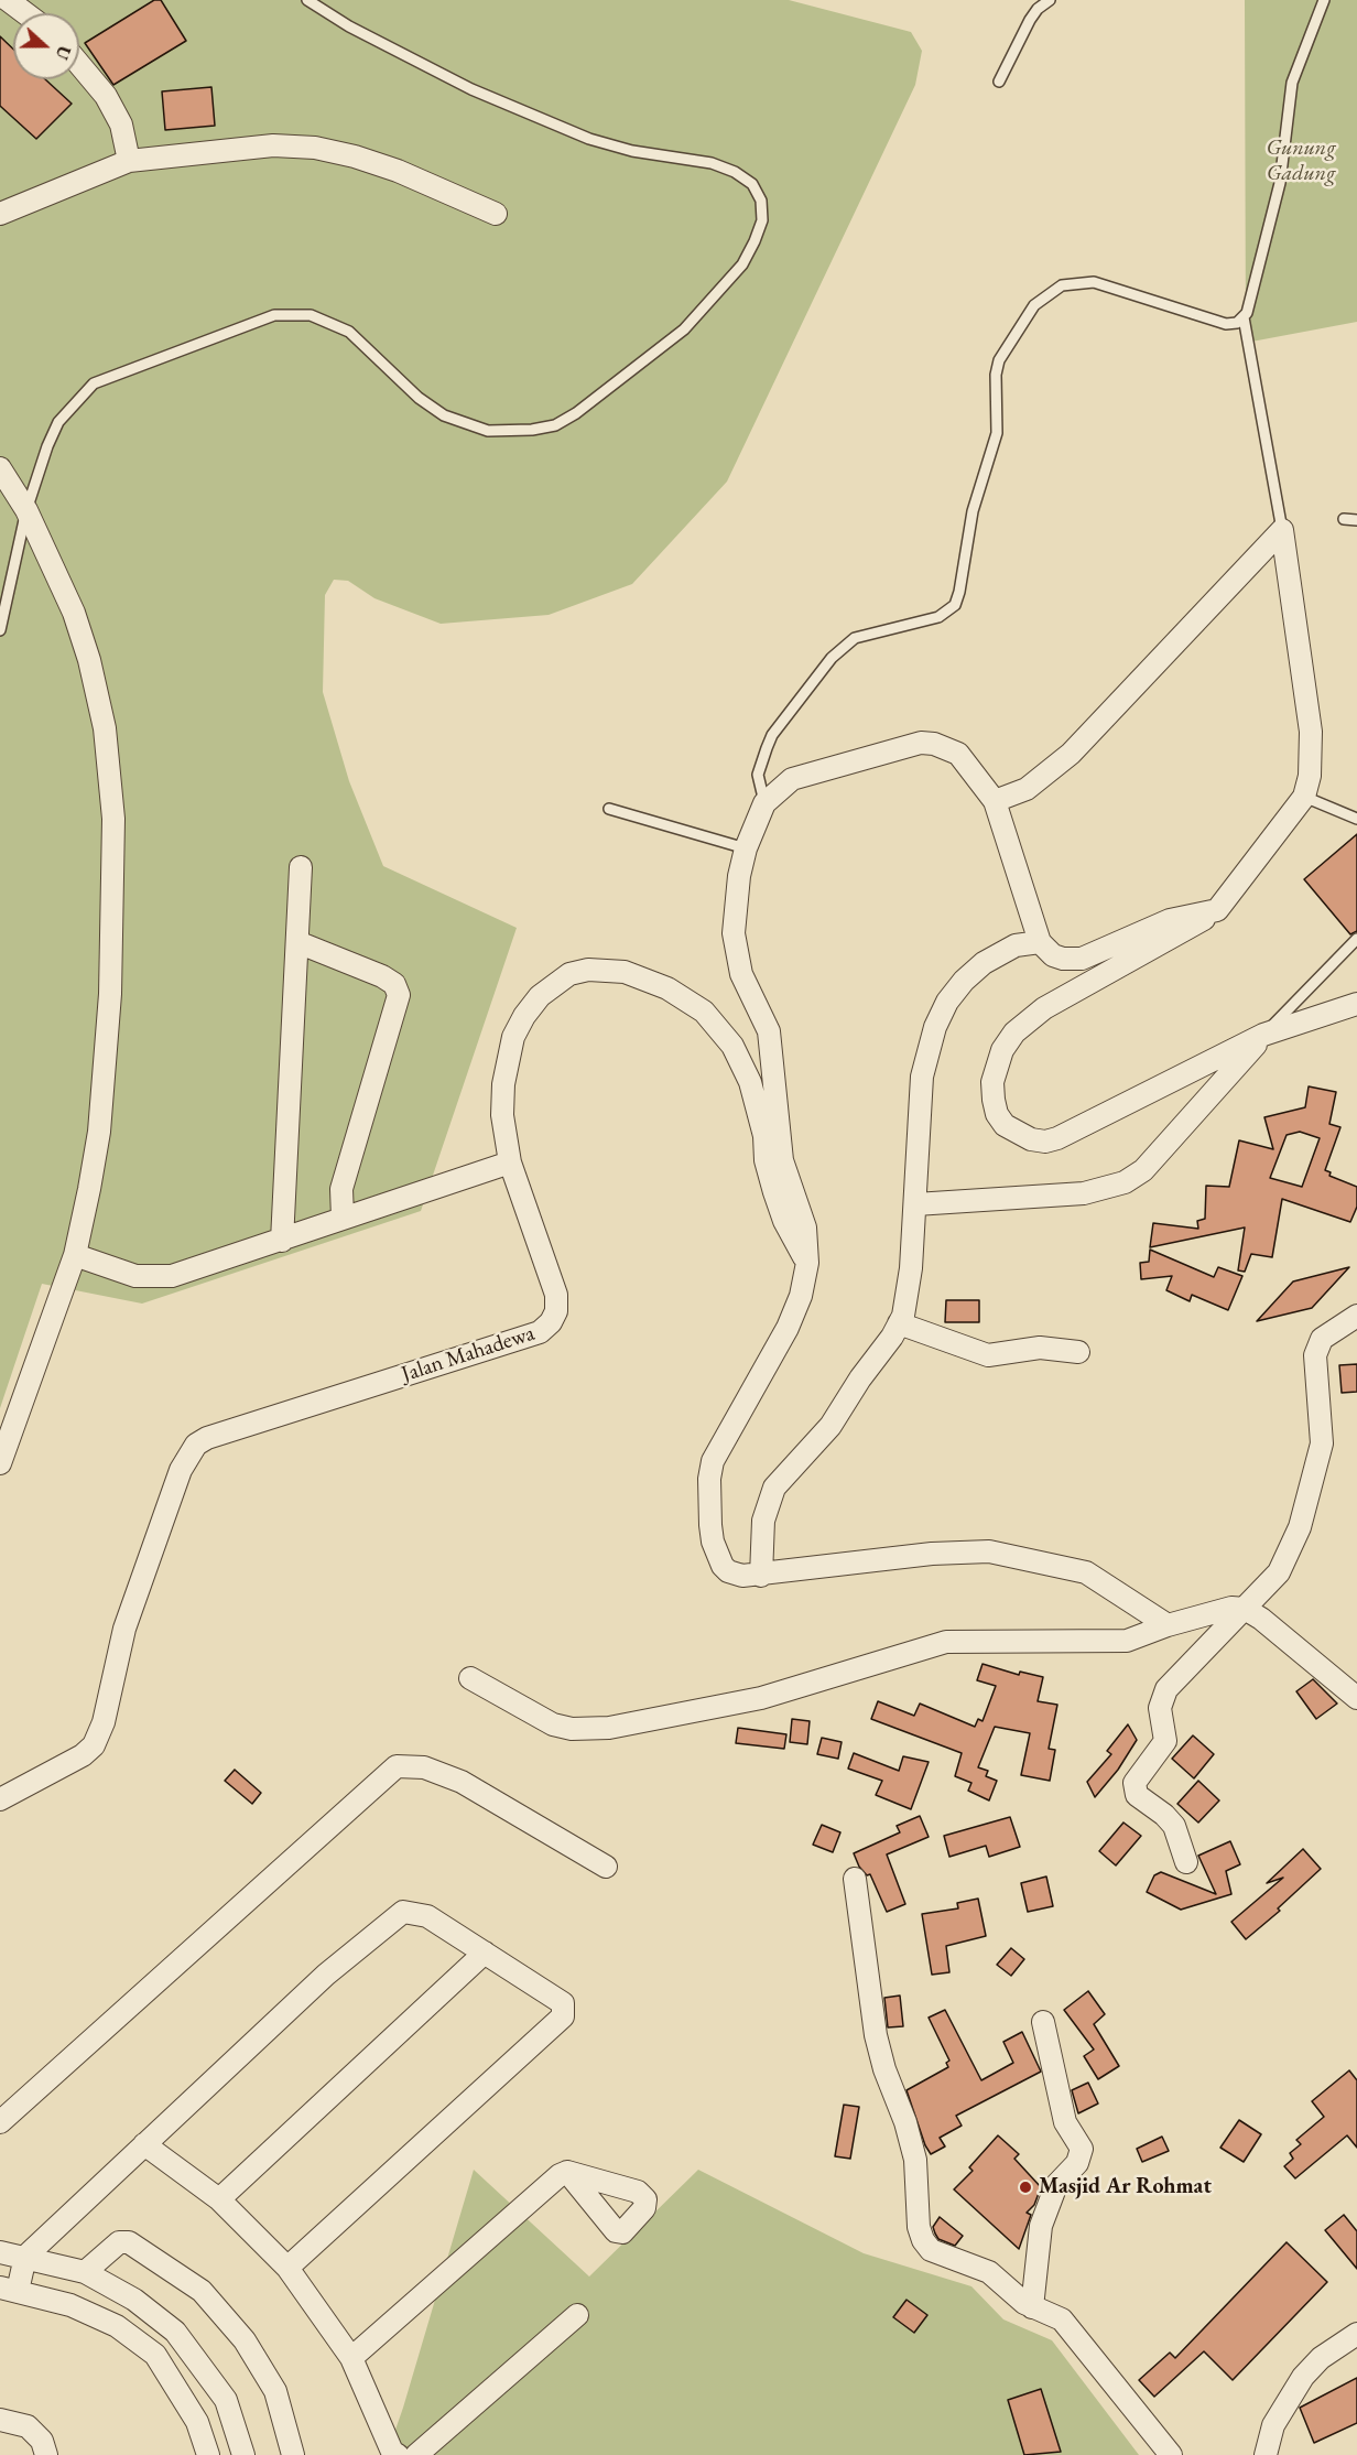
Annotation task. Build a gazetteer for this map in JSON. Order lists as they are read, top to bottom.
{
  "streets": {
    "street": ["Jalan Mahadewa"]
  },
  "parks": ["Gunung Gadung"],
  "places": ["Masjid Ar Rohmat"],
  "north": "right"
}
